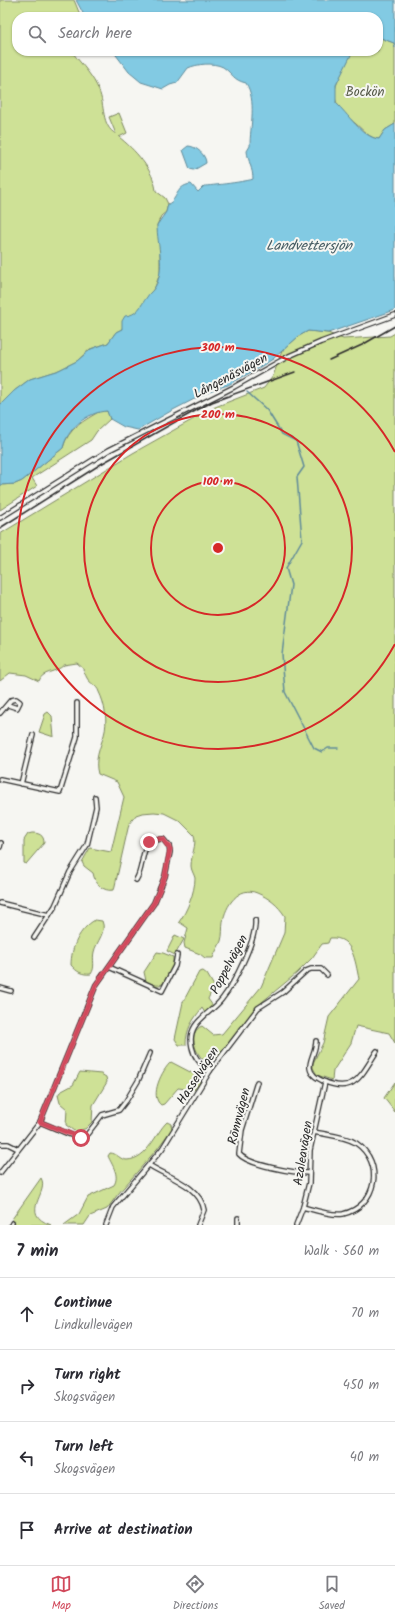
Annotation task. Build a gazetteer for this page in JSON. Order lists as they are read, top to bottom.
{
  "streets": {
    "street": [
      "Långenäsvägen",
      "Poppelvägen",
      "Hasselvägen",
      "Rönnvägen",
      "Azaleavägen"
    ]
  },
  "crossings": [
    ["Poppelvägen", "Hasselvägen"],
    ["Rönnvägen", "Azaleavägen"]
  ],
  "water": ["Landvettersjön"],
  "parks": ["Bockön"],
  "page": {
    "search": "Search here",
    "heading": ["7 min", "Walk · 560 m"],
    "list": [
      ["Continue", "Lindkullevägen", "70 m"],
      ["Turn right", "Skogsvägen", "450 m"],
      ["Turn left", "Skogsvägen", "40 m"],
      "Arrive at destination"
    ],
    "nav": ["Map", "Directions", "Saved"]
  },
  "rings": ["300 m", "200 m", "100 m"]
}
